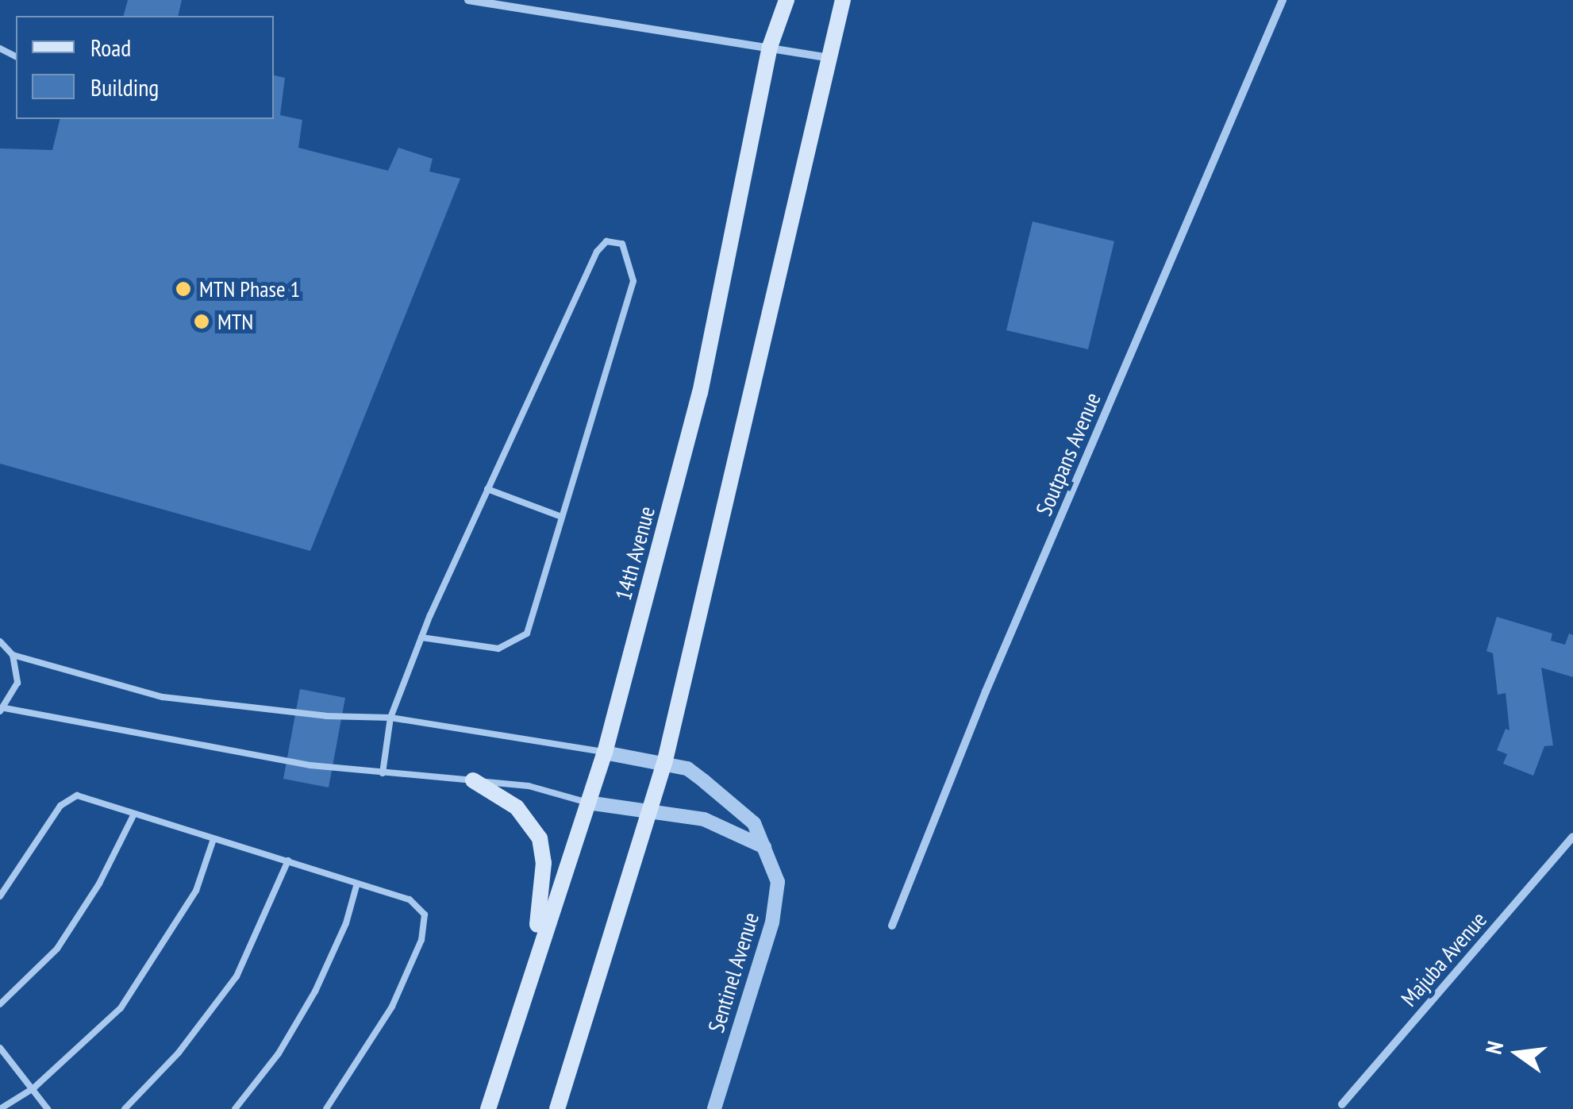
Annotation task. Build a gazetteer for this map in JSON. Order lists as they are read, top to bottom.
{
  "streets": {
    "main road": ["14th Avenue"],
    "street": ["Soutpans Avenue", "Majuba Avenue", "Sentinel Avenue"]
  },
  "crossings": [
    ["14th Avenue", "Sentinel Avenue"]
  ],
  "places": ["MTN Phase 1", "MTN"],
  "legend": ["Road", "Building"],
  "north": "left"
}
